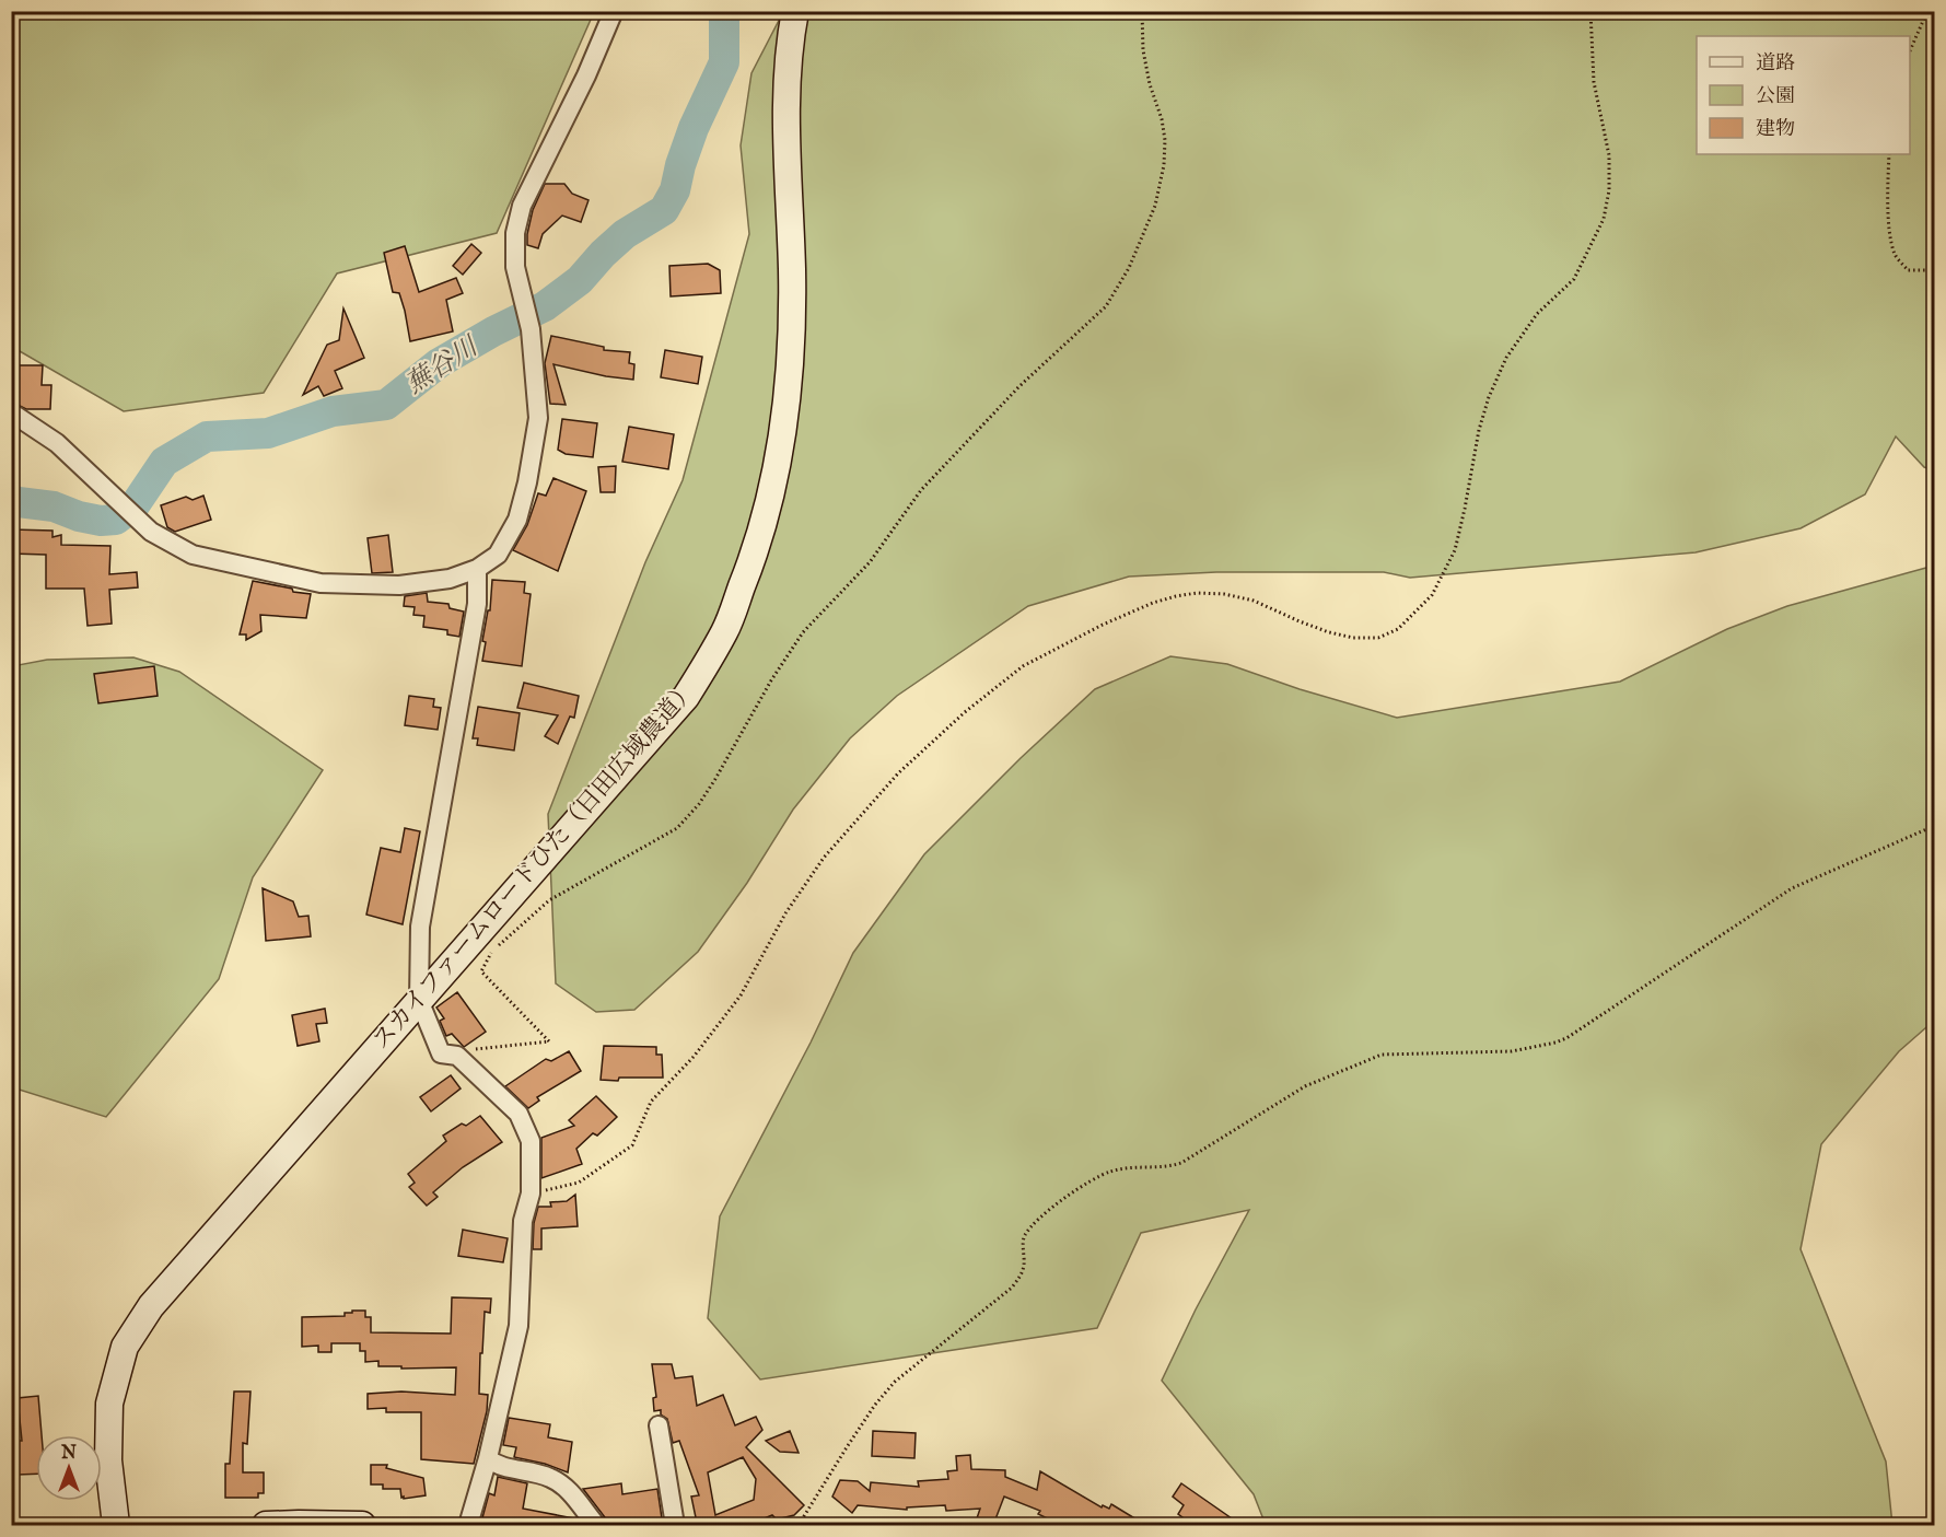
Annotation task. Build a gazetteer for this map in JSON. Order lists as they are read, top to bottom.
{
  "streets": {
    "street": ["スカイファームロードひた（日田広域農道）"]
  },
  "water": ["蕪谷川"],
  "legend": ["道路", "公園", "建物"],
  "north": "top"
}
